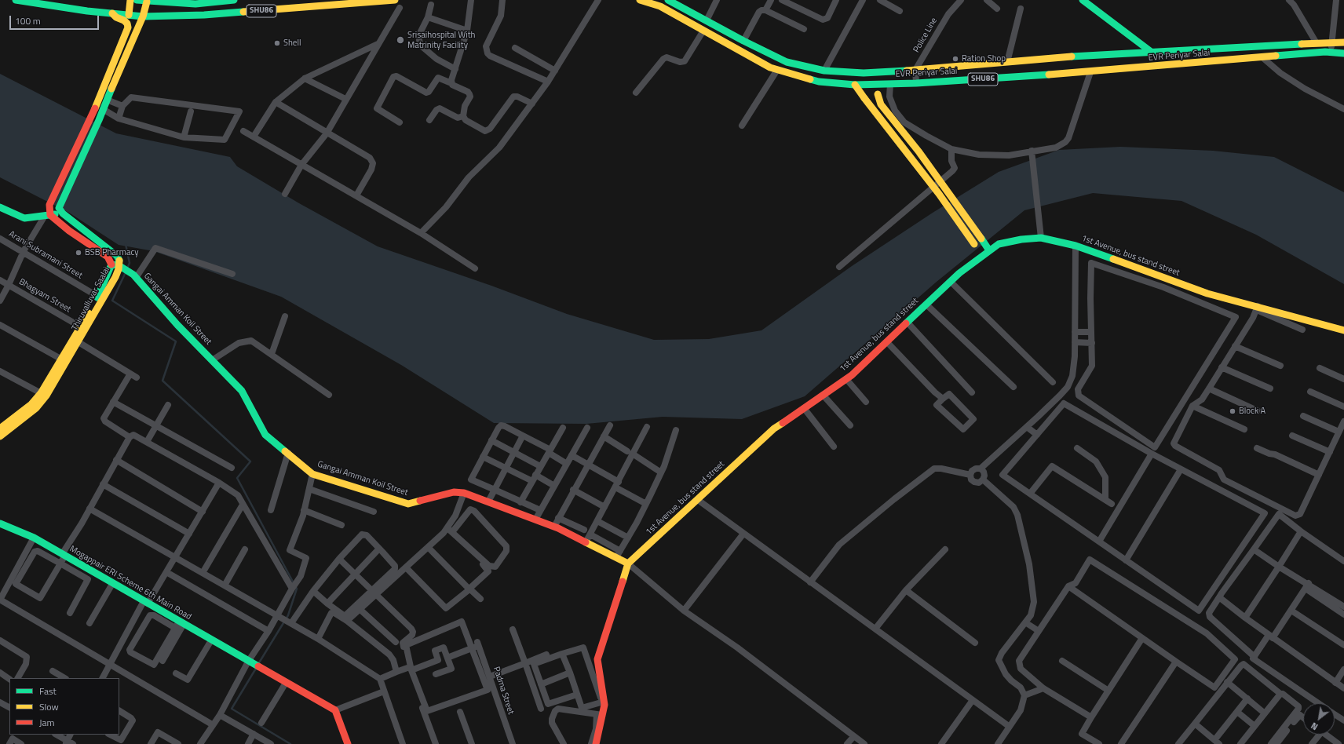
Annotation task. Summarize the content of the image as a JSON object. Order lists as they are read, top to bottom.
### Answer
{
  "streets": {
    "main road": [
      "SHU86",
      "EVR Periyar Salai",
      "1st Avenue, bus stand street",
      "Thiruvalluvar Saalai",
      "Gangai Amman Koil Street",
      "Mogappair ERI Scheme 6th Main Road"
    ],
    "street": [
      "Police Line",
      "Arani Subramani Street",
      "Bhagyam Street",
      "Padma Street"
    ]
  },
  "crossings": [
    ["Police Line", "EVR Periyar Salai"],
    ["Arani Subramani Street", "Thiruvalluvar Saalai"],
    ["1st Avenue, bus stand street", "Gangai Amman Koil Street"],
    ["Bhagyam Street", "Thiruvalluvar Saalai"],
    ["Thiruvalluvar Saalai", "Gangai Amman Koil Street"]
  ],
  "places": [
    "Srisaihospital With Matrinity Facility",
    "Shell",
    "Ration Shop",
    "BSB Pharmacy",
    "Block A"
  ],
  "legend": ["Fast", "Slow", "Jam"],
  "scale_bar": "100 m",
  "north": "bottom left"
}
